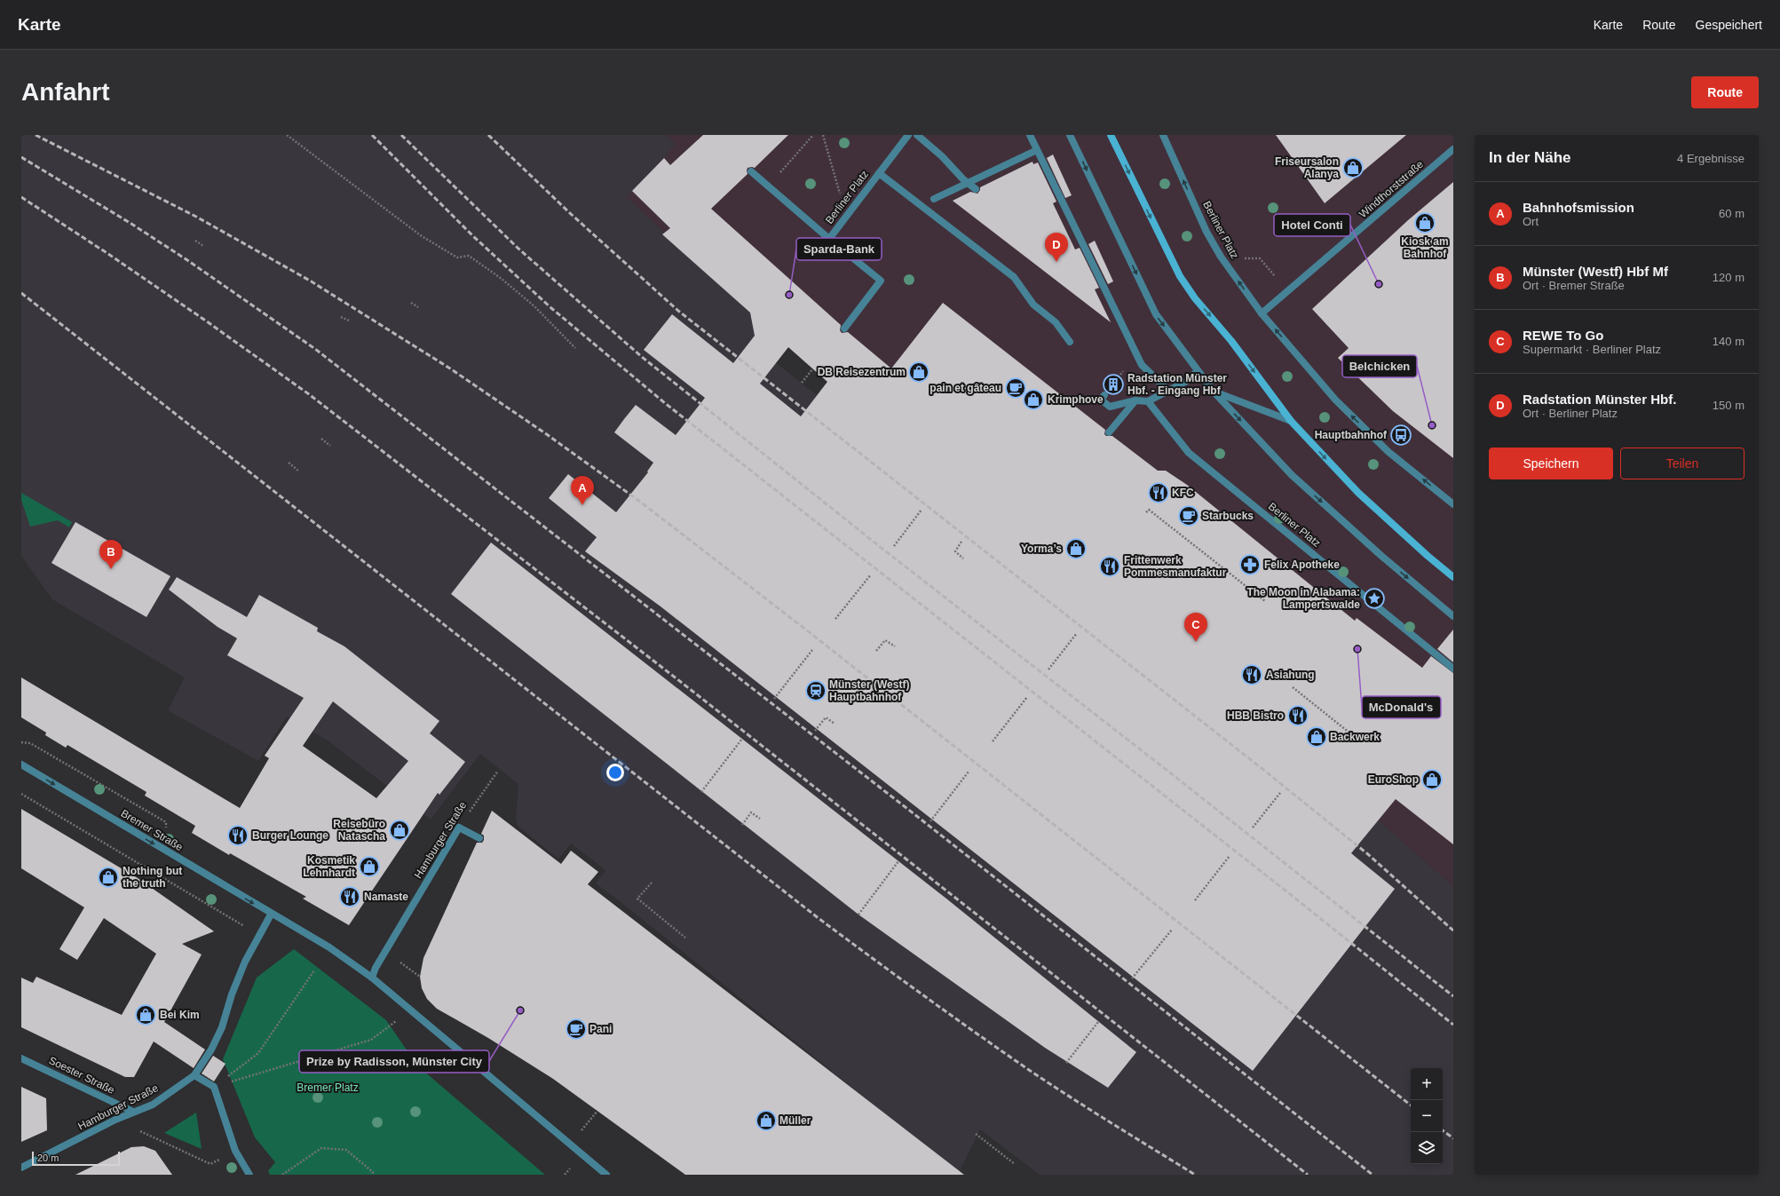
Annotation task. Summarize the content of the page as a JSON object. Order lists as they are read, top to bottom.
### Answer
{
  "streets": {
    "street": [
      "Windthorststraße",
      "Berliner Platz",
      "Bremer Straße",
      "Hamburger Straße",
      "Soester Straße"
    ]
  },
  "crossings": [
    ["Windthorststraße", "Berliner Platz"],
    ["Bremer Straße", "Hamburger Straße"],
    ["Hamburger Straße", "Soester Straße"]
  ],
  "one_way": ["Berliner Platz", "Bremer Straße"],
  "parks": ["Bremer Platz"],
  "places": {
    "shop": [
      "Friseursalon Alanya",
      "Kiosk am Bahnhof",
      "DB Reisezentrum",
      "Krimphove",
      "Yorma’s",
      "Backwerk",
      "EuroShop",
      "Reisebüro Natascha",
      "Kosmetik Lehnhardt",
      "Nothing but the truth",
      "Bei Kim",
      "Müller"
    ],
    "other": [
      "Hotel Conti",
      "Sparda-Bank",
      "Belchicken",
      "McDonald's",
      "Prize by Radisson, Münster City"
    ],
    "building": ["Radstation Münster Hbf. - Eingang Hbf"],
    "cafe": ["pain et gâteau", "Starbucks", "Pani"],
    "bus stop": ["Hauptbahnhof"],
    "restaurant": [
      "KFC",
      "Frittenwerk Pommesmanufaktur",
      "Asiahung",
      "HBB Bistro",
      "Burger Lounge",
      "Namaste"
    ],
    "pharmacy": ["Felix Apotheke"],
    "place": ["The Moon in Alabama: Lampertswalde"],
    "station": ["Münster (Westf) Hauptbahnhof"]
  },
  "scale_bar": "20 m",
  "page": {
    "header": "Karte",
    "nav": ["Karte", "Route", "Gespeichert"],
    "buttons": [
      "Route",
      ["Speichern", "Teilen"]
    ],
    "title": "Anfahrt",
    "heading": ["In der Nähe", "4 Ergebnisse"],
    "list": [
      {
        "mark": "A",
        "name": "Bahnhofsmission",
        "note": "Ort",
        "value": "60 m"
      },
      {
        "mark": "B",
        "name": "Münster (Westf) Hbf Mf",
        "note": "Ort · Bremer Straße",
        "value": "120 m"
      },
      {
        "mark": "C",
        "name": "REWE To Go",
        "note": "Supermarkt · Berliner Platz",
        "value": "140 m"
      },
      {
        "mark": "D",
        "name": "Radstation Münster Hbf.",
        "note": "Ort · Berliner Platz",
        "value": "150 m"
      }
    ],
    "pins": [
      "D",
      "A",
      "B",
      "C"
    ],
    "map_buttons": ["+", "−"],
    "scale": "20 m"
  }
}
